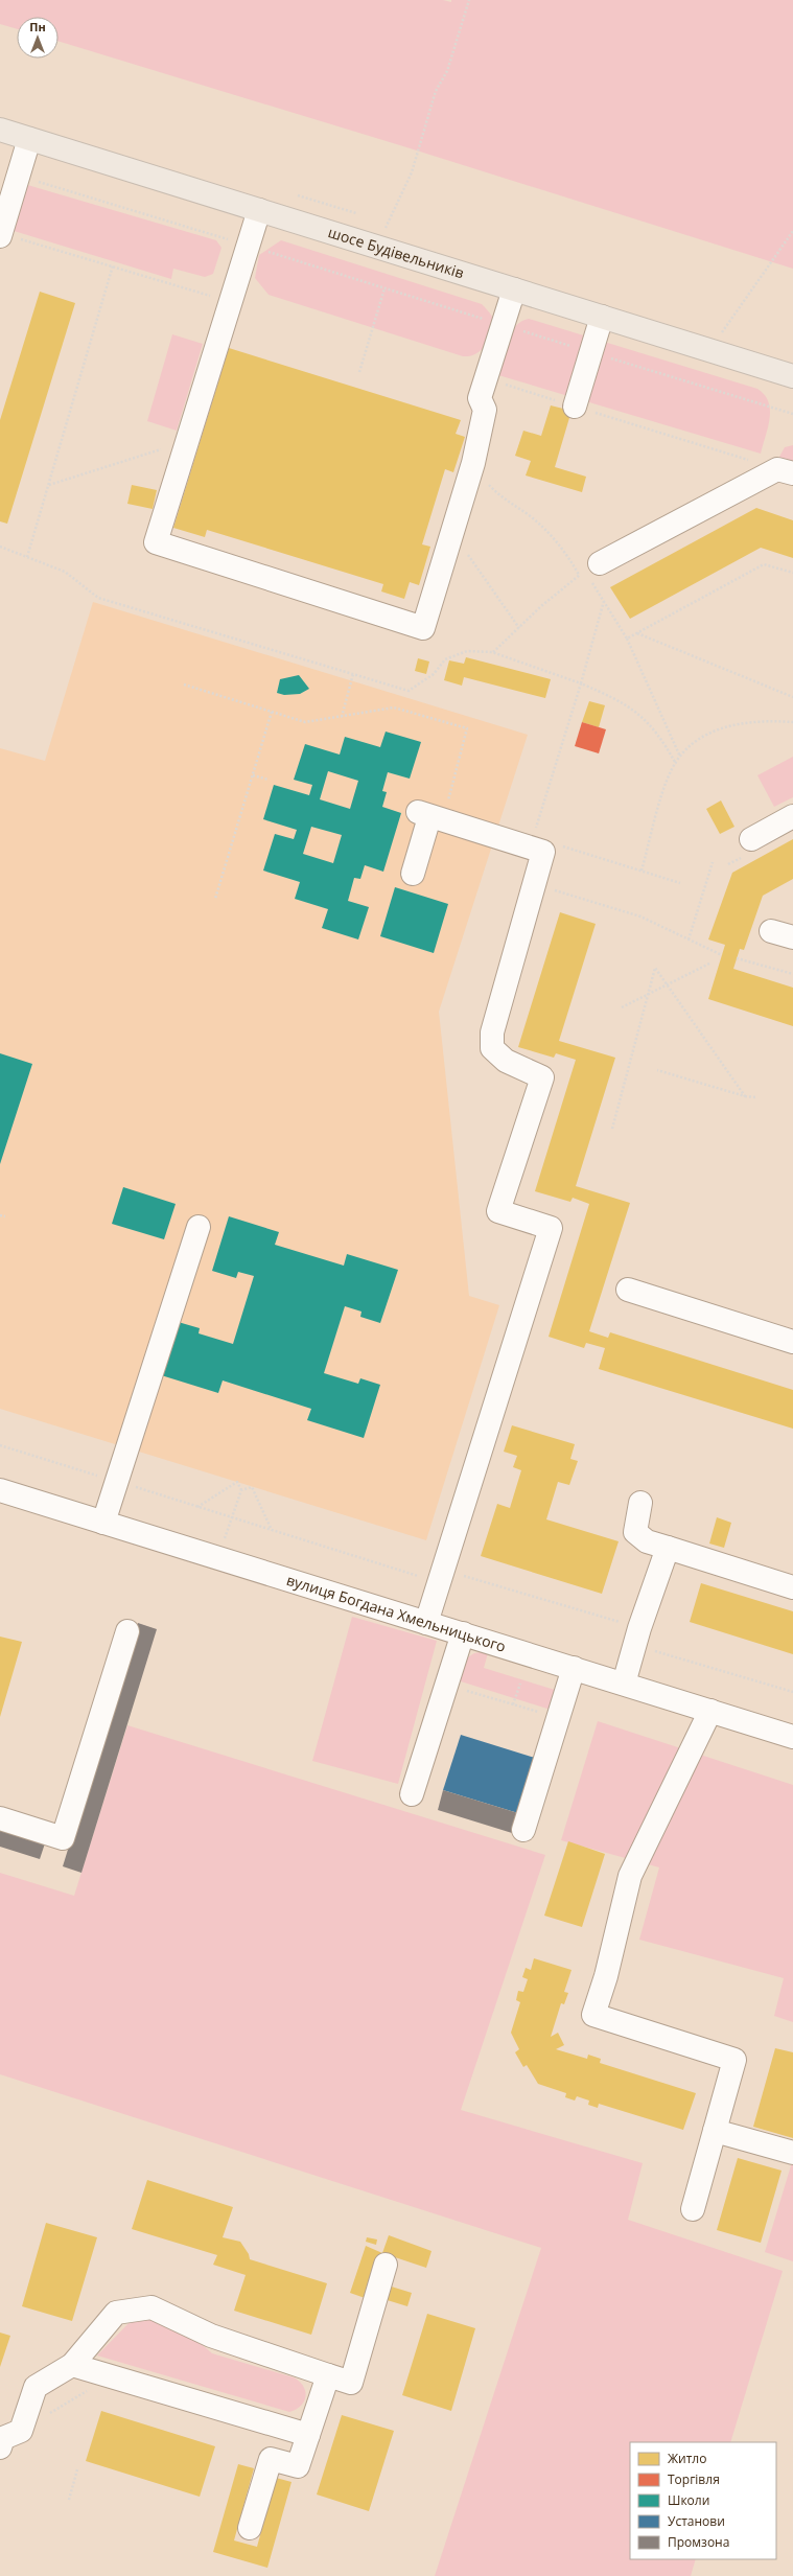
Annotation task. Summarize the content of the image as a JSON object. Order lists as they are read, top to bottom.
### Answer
{
  "streets": {
    "main road": ["шосе Будівельників"],
    "street": ["вулиця Богдана Хмельницького"]
  },
  "legend": [
    "Житло",
    "Торгівля",
    "Школи",
    "Установи",
    "Промзона"
  ],
  "north": "top"
}
